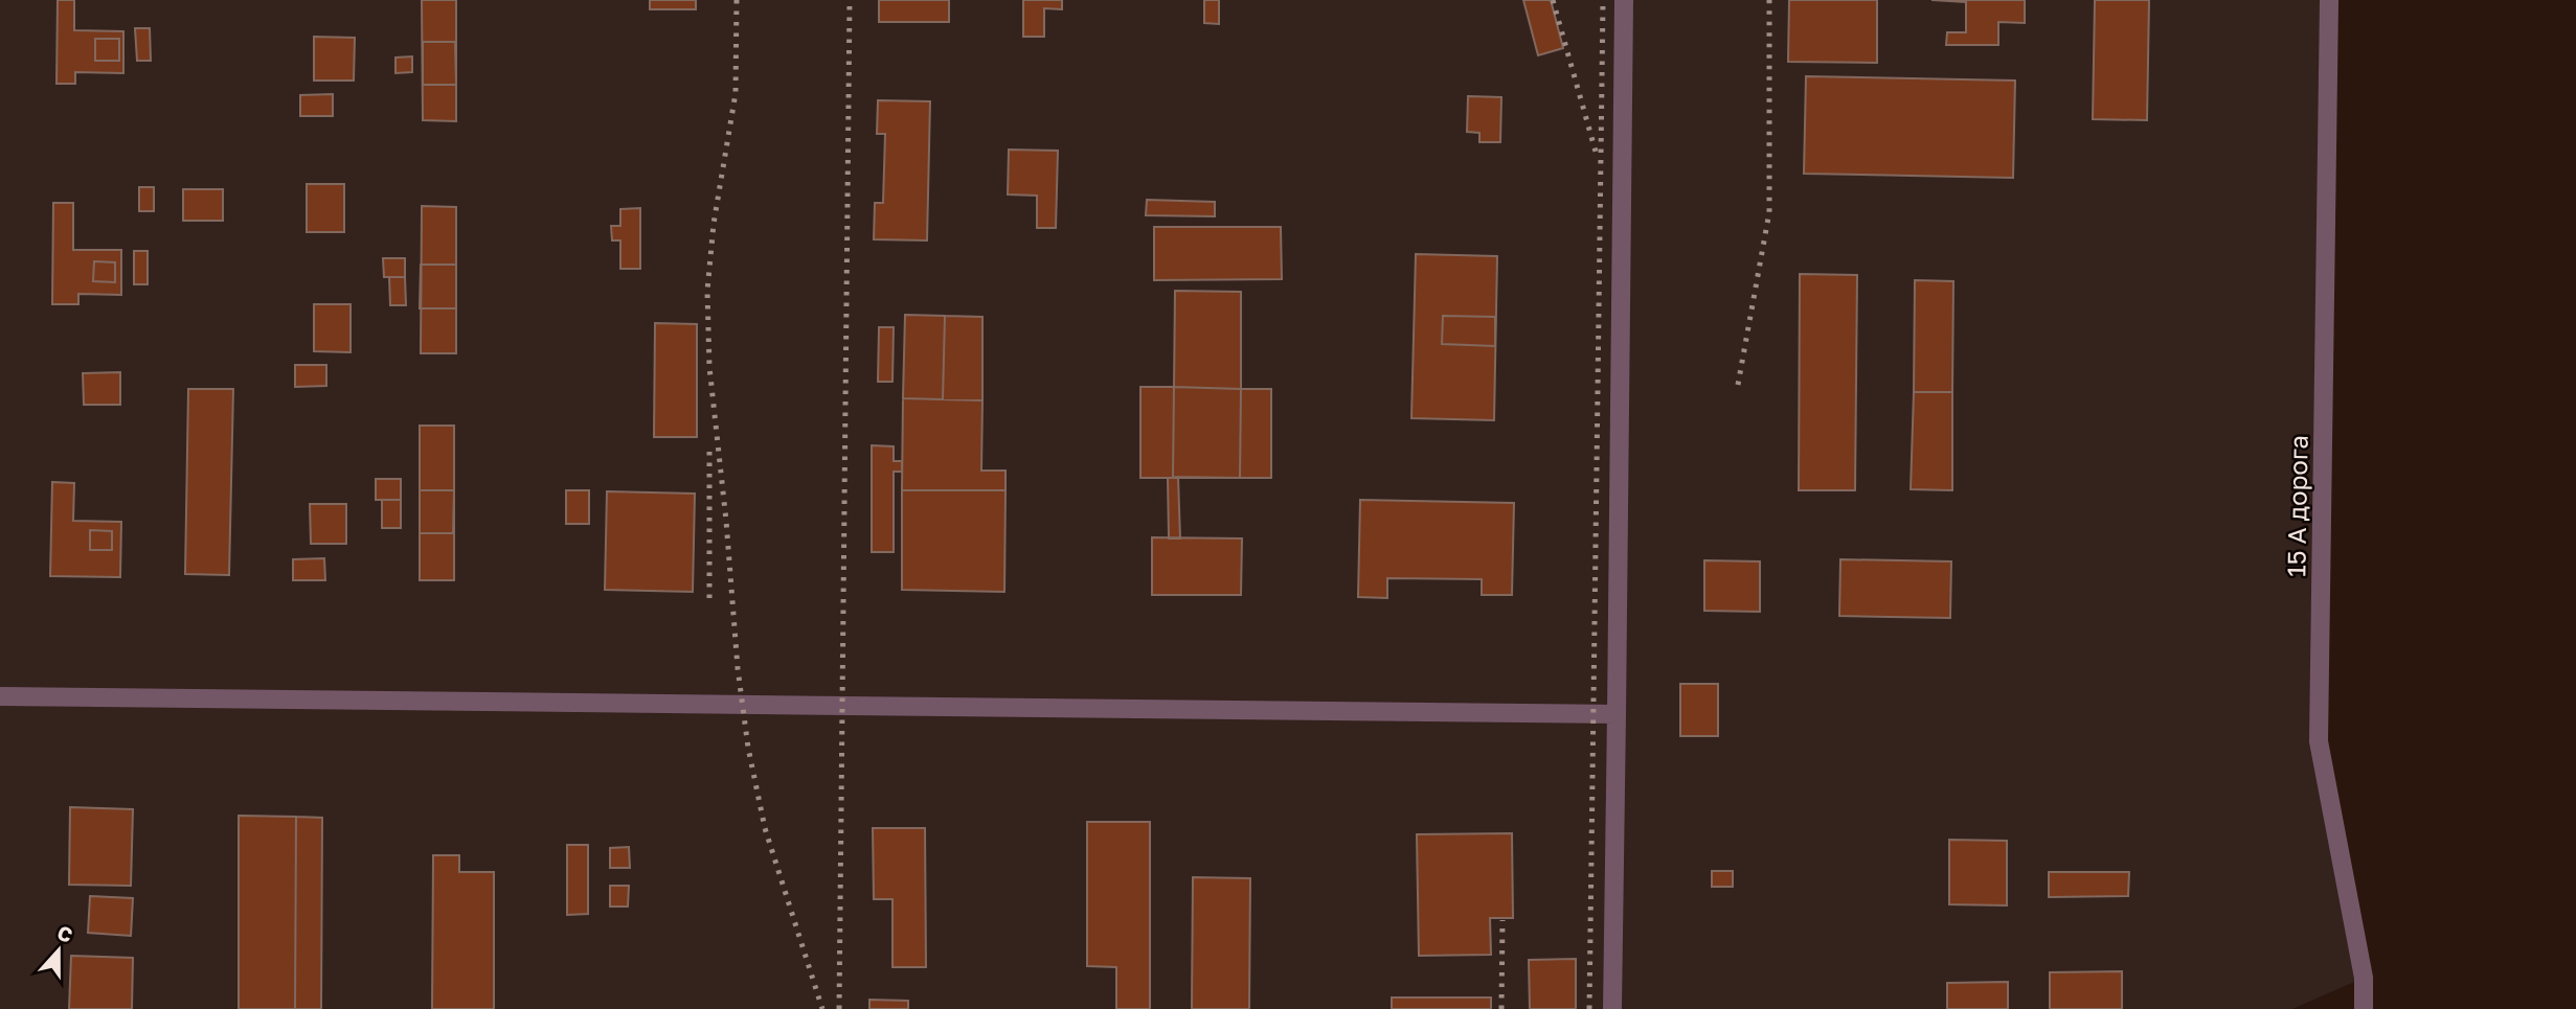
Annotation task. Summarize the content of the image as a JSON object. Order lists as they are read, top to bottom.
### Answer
{
  "streets": {
    "street": ["15 А дорога"]
  },
  "north": "top"
}
